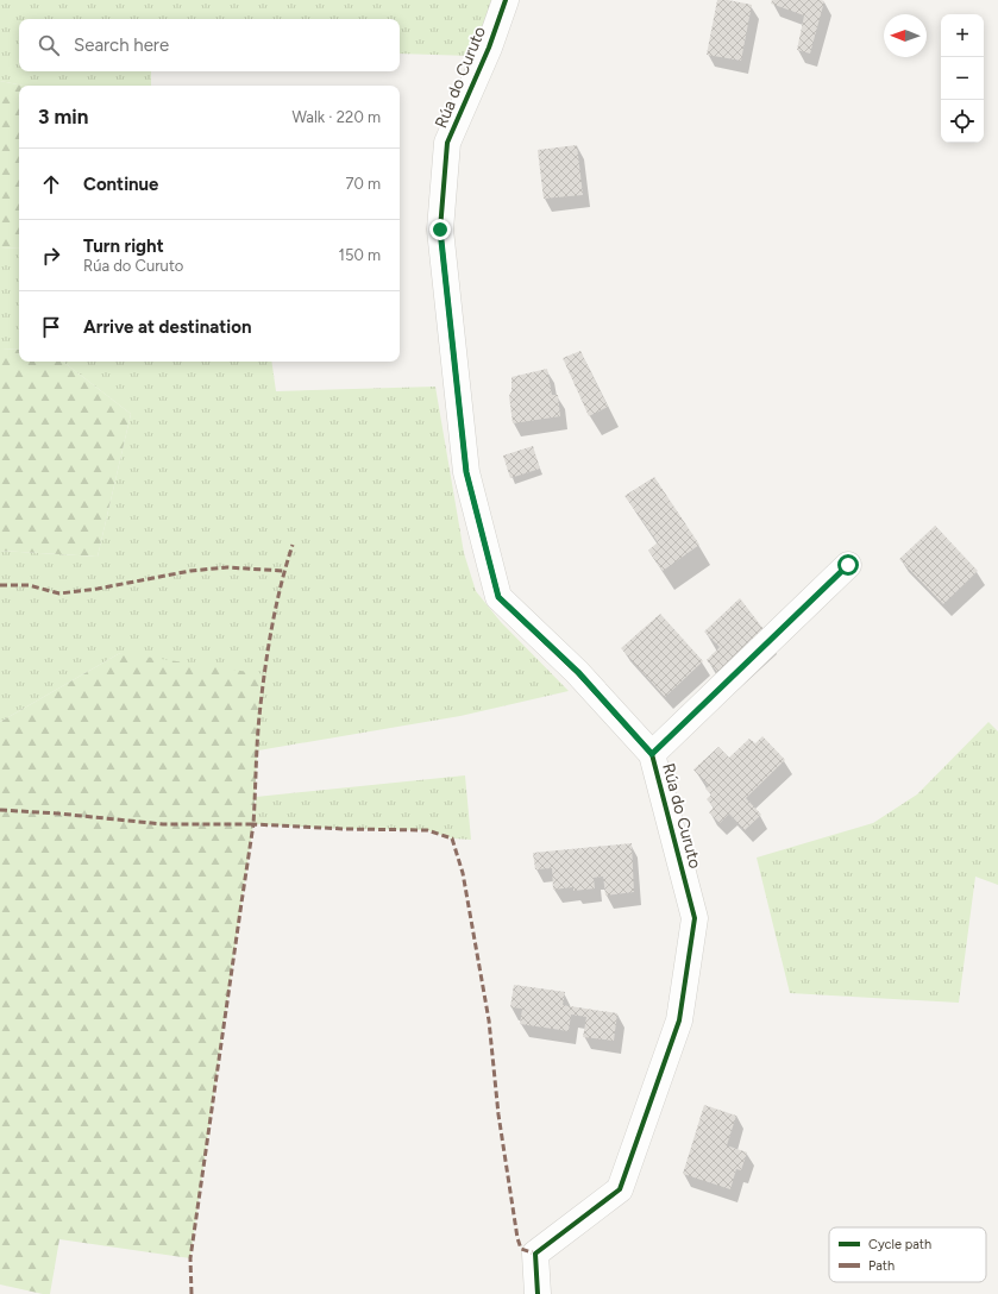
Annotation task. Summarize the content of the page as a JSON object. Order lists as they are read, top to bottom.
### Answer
{
  "streets": {
    "street": ["Rúa do Curuto"]
  },
  "legend": ["Cycle path", "Path"],
  "north": "left",
  "page": {
    "map_buttons": ["+", "−"],
    "search": "Search here",
    "heading": ["3 min", "Walk · 220 m"],
    "list": [
      ["Continue", "70 m"],
      ["Turn right", "Rúa do Curuto", "150 m"],
      "Arrive at destination"
    ]
  }
}
